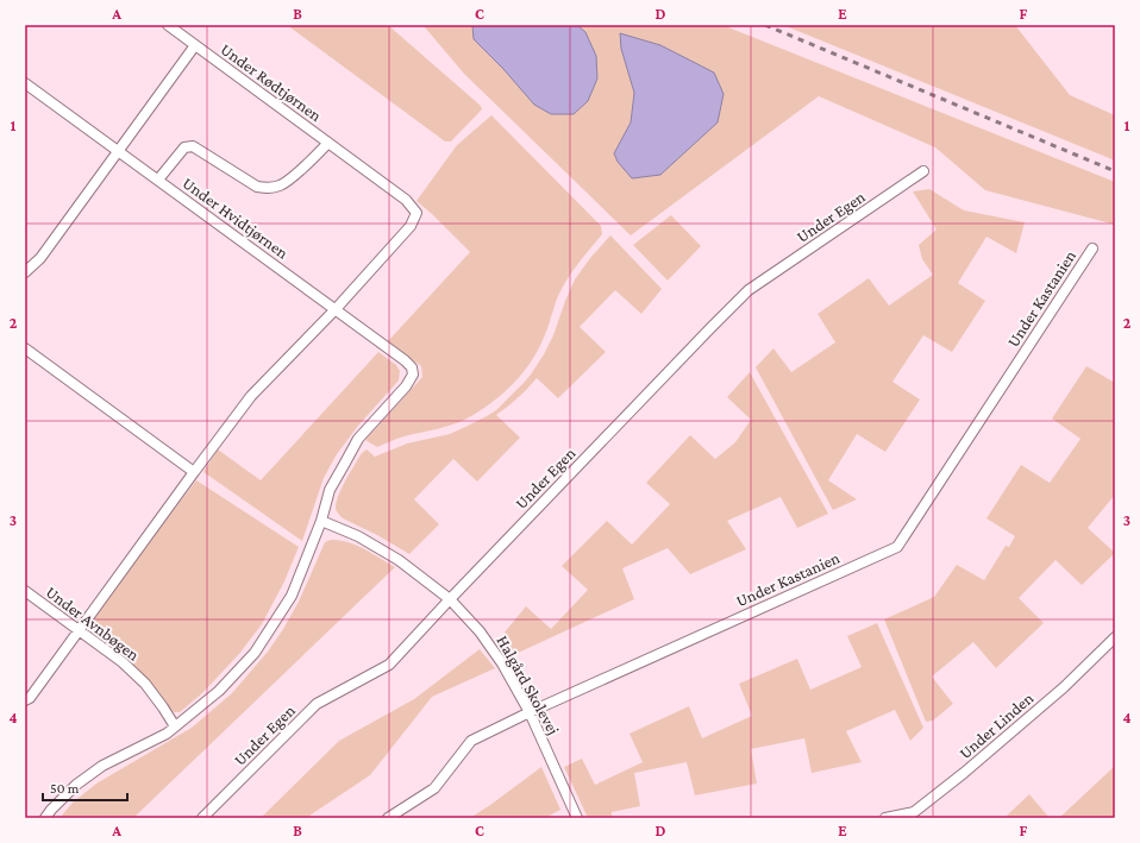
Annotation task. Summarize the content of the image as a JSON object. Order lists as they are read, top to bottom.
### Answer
{
  "streets": {
    "street": [
      "Under Rødtjørnen",
      "Under Egen",
      "Under Hvidtjørnen",
      "Under Kastanien",
      "Under Avnbøgen",
      "Halgård Skolevej",
      "Under Linden"
    ]
  },
  "crossings": [
    ["Under Rødtjørnen", "Under Hvidtjørnen"],
    ["Under Egen", "Halgård Skolevej"],
    ["Under Hvidtjørnen", "Halgård Skolevej"],
    ["Under Kastanien", "Halgård Skolevej"]
  ],
  "scale_bar": "50 m",
  "grid": {
    "columns": [
      "A",
      "B",
      "C",
      "D",
      "E",
      "F"
    ],
    "rows": [
      "1",
      "2",
      "3",
      "4"
    ]
  }
}
